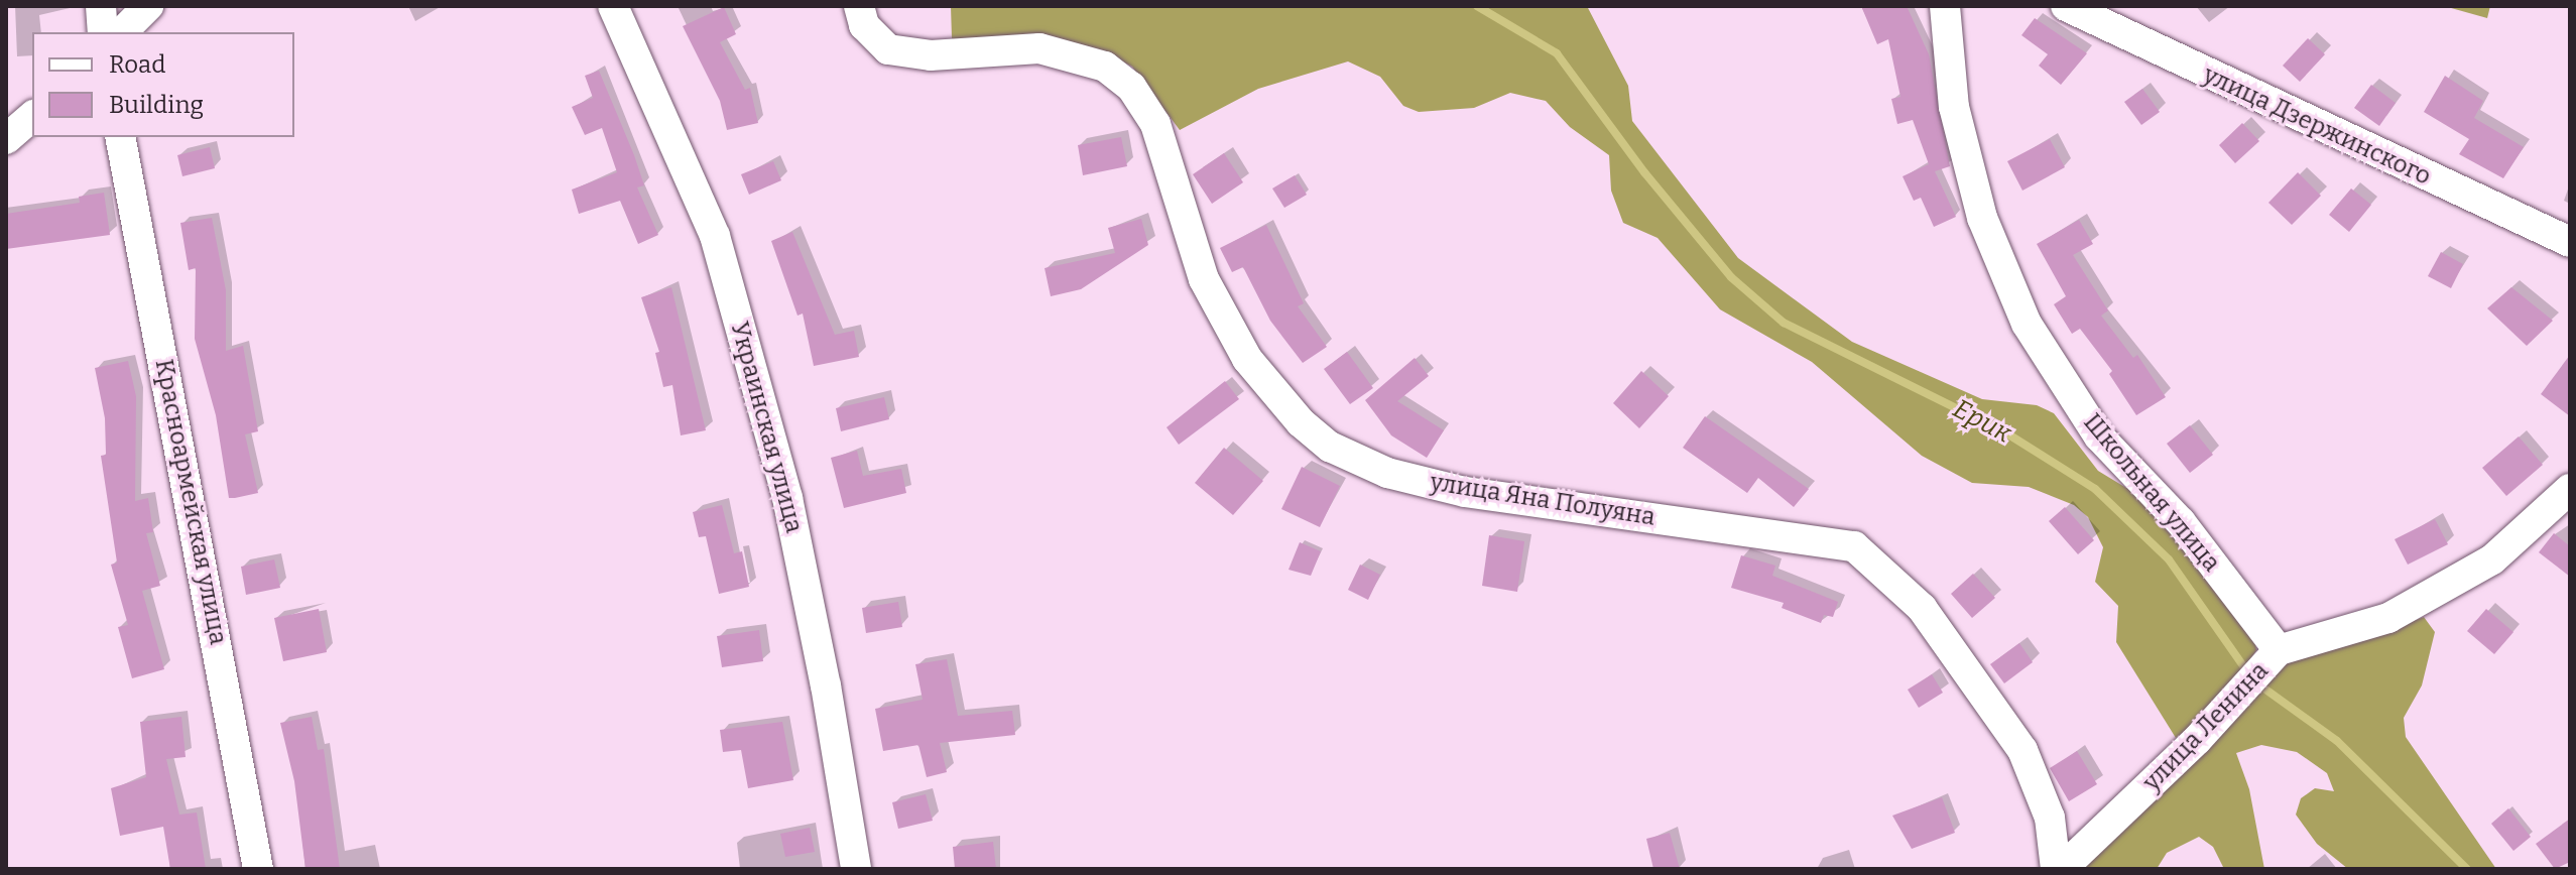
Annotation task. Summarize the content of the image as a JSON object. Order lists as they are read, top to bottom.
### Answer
{
  "streets": {
    "street": [
      "улица Дзержинского",
      "Украинская улица",
      "Школьная улица",
      "улица Яна Полуяна",
      "Красноармейская улица",
      "улица Ленина"
    ]
  },
  "crossings": [
    ["Школьная улица", "улица Ленина"],
    ["улица Яна Полуяна", "улица Ленина"]
  ],
  "water": ["Ерик"],
  "legend": ["Road", "Building"]
}
